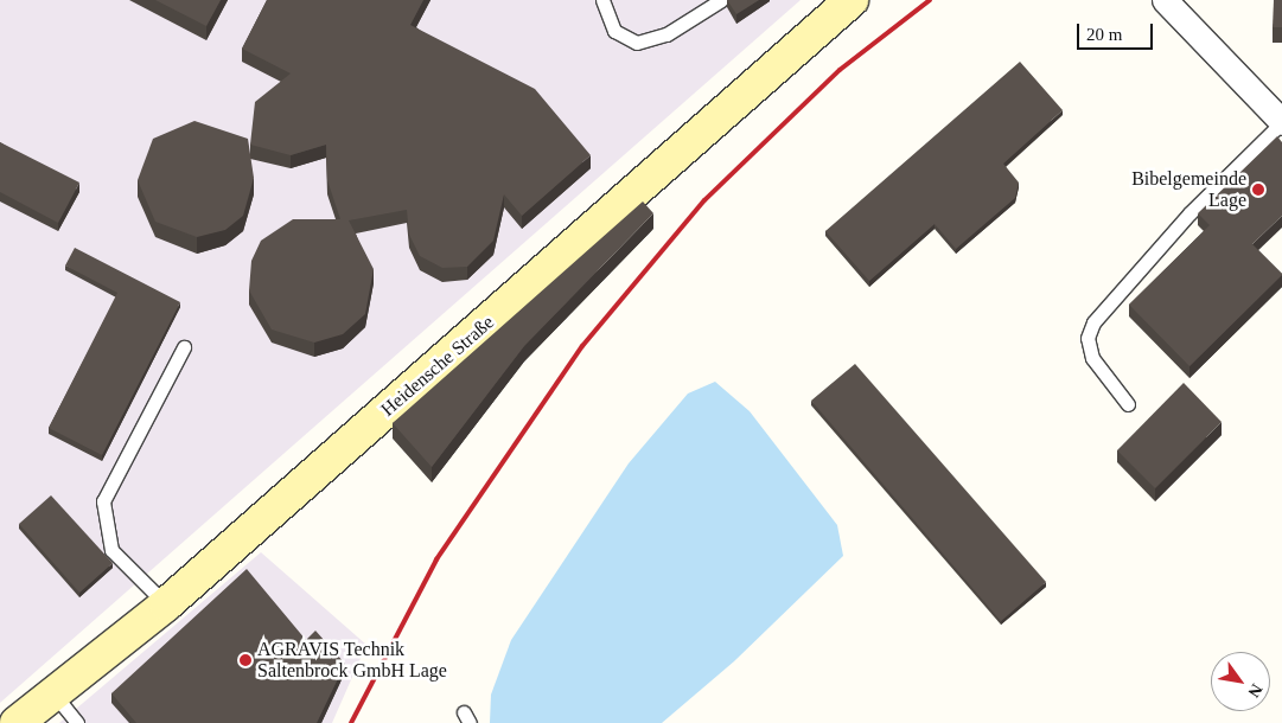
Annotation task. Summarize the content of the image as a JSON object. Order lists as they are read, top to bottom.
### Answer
{
  "streets": {
    "main road": ["Heidensche Straße"]
  },
  "places": ["Bibelgemeinde Lage", "AGRAVIS Technik Saltenbrock GmbH Lage"],
  "scale_bar": "20 m",
  "north": "bottom right"
}
